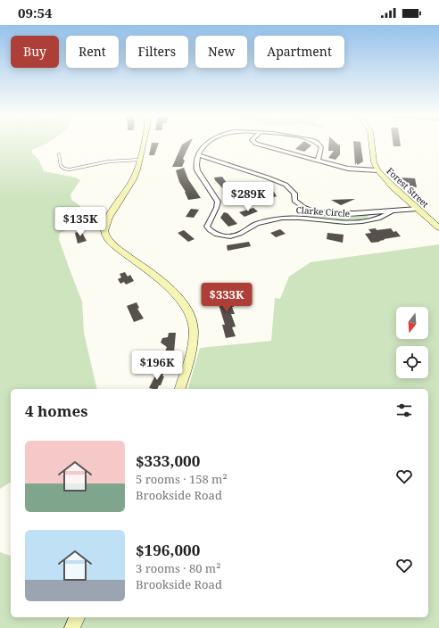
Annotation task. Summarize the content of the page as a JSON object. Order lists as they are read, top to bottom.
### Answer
{
  "streets": {
    "street": ["Forest Street", "Clarke Circle"]
  },
  "north": "bottom",
  "page": {
    "status": "09:54",
    "chip": [
      "Buy",
      "Rent",
      "Filters",
      "New",
      "Apartment"
    ],
    "price": [
      "$289K",
      "$135K",
      "$333K",
      "$196K"
    ],
    "heading": "4 homes",
    "list": [
      {
        "name": "$333,000",
        "note": "5 rooms · 158 m² · Brookside Road"
      },
      {
        "name": "$196,000",
        "note": "3 rooms · 80 m² · Brookside Road"
      }
    ]
  }
}
